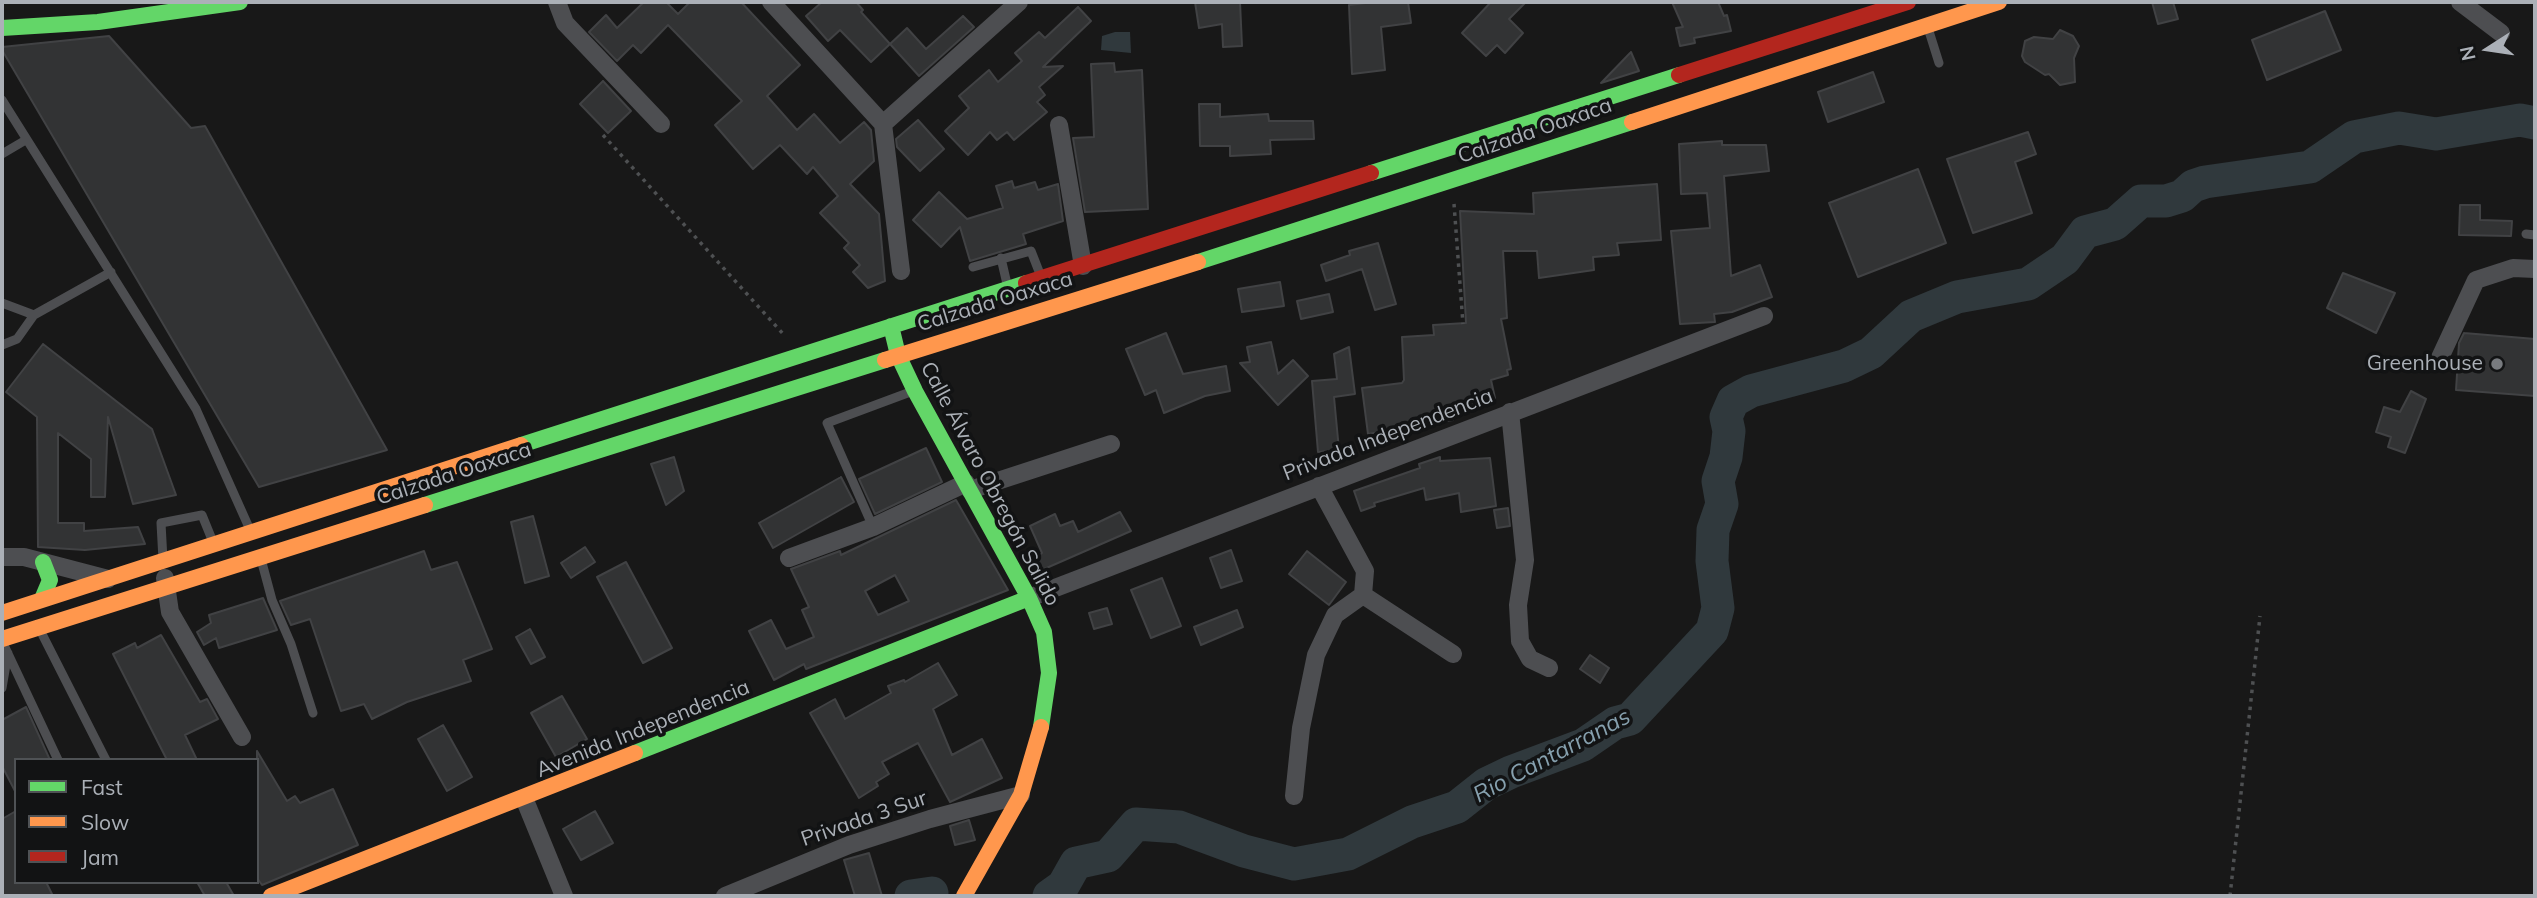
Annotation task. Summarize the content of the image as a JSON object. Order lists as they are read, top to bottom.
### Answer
{
  "streets": {
    "main road": ["Calzada Oaxaca", "Calle Álvaro Obregón Salido", "Avenida Independencia"],
    "street": ["Privada Independencia", "Privada 3 Sur"]
  },
  "crossings": [
    ["Calzada Oaxaca", "Calle Álvaro Obregón Salido"],
    ["Privada Independencia", "Calle Álvaro Obregón Salido"],
    ["Privada Independencia", "Avenida Independencia"],
    ["Calle Álvaro Obregón Salido", "Avenida Independencia"],
    ["Calle Álvaro Obregón Salido", "Privada 3 Sur"]
  ],
  "water": ["Rio Cantarranas"],
  "places": ["Greenhouse"],
  "legend": ["Fast", "Slow", "Jam"],
  "north": "left"
}
